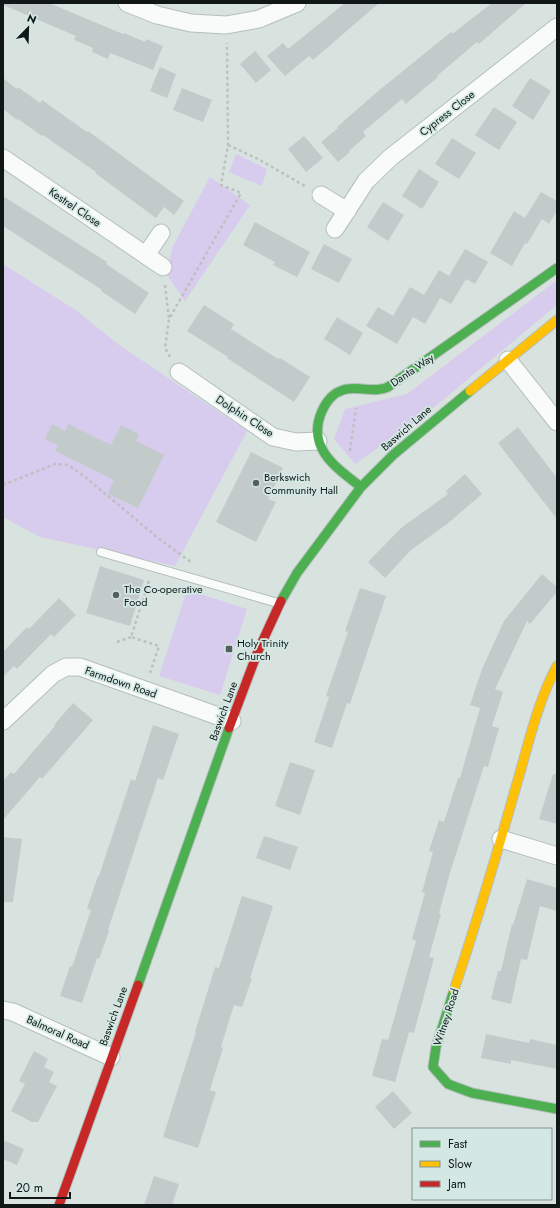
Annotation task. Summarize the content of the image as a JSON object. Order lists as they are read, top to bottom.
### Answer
{
  "streets": {
    "street": [
      "Cypress Close",
      "Kestrel Close",
      "Danta Way",
      "Dolphin Close",
      "Baswich Lane",
      "Farmdown Road",
      "Witney Road",
      "Balmoral Road"
    ]
  },
  "crossings": [
    ["Danta Way", "Dolphin Close"],
    ["Danta Way", "Baswich Lane"],
    ["Baswich Lane", "Farmdown Road"],
    ["Baswich Lane", "Balmoral Road"]
  ],
  "places": {
    "other": ["Berkswich Community Hall", "The Co-operative Food"],
    "transit": ["Holy Trinity Church"]
  },
  "legend": ["Fast", "Slow", "Jam"],
  "scale_bar": "20 m",
  "north": "top right"
}
